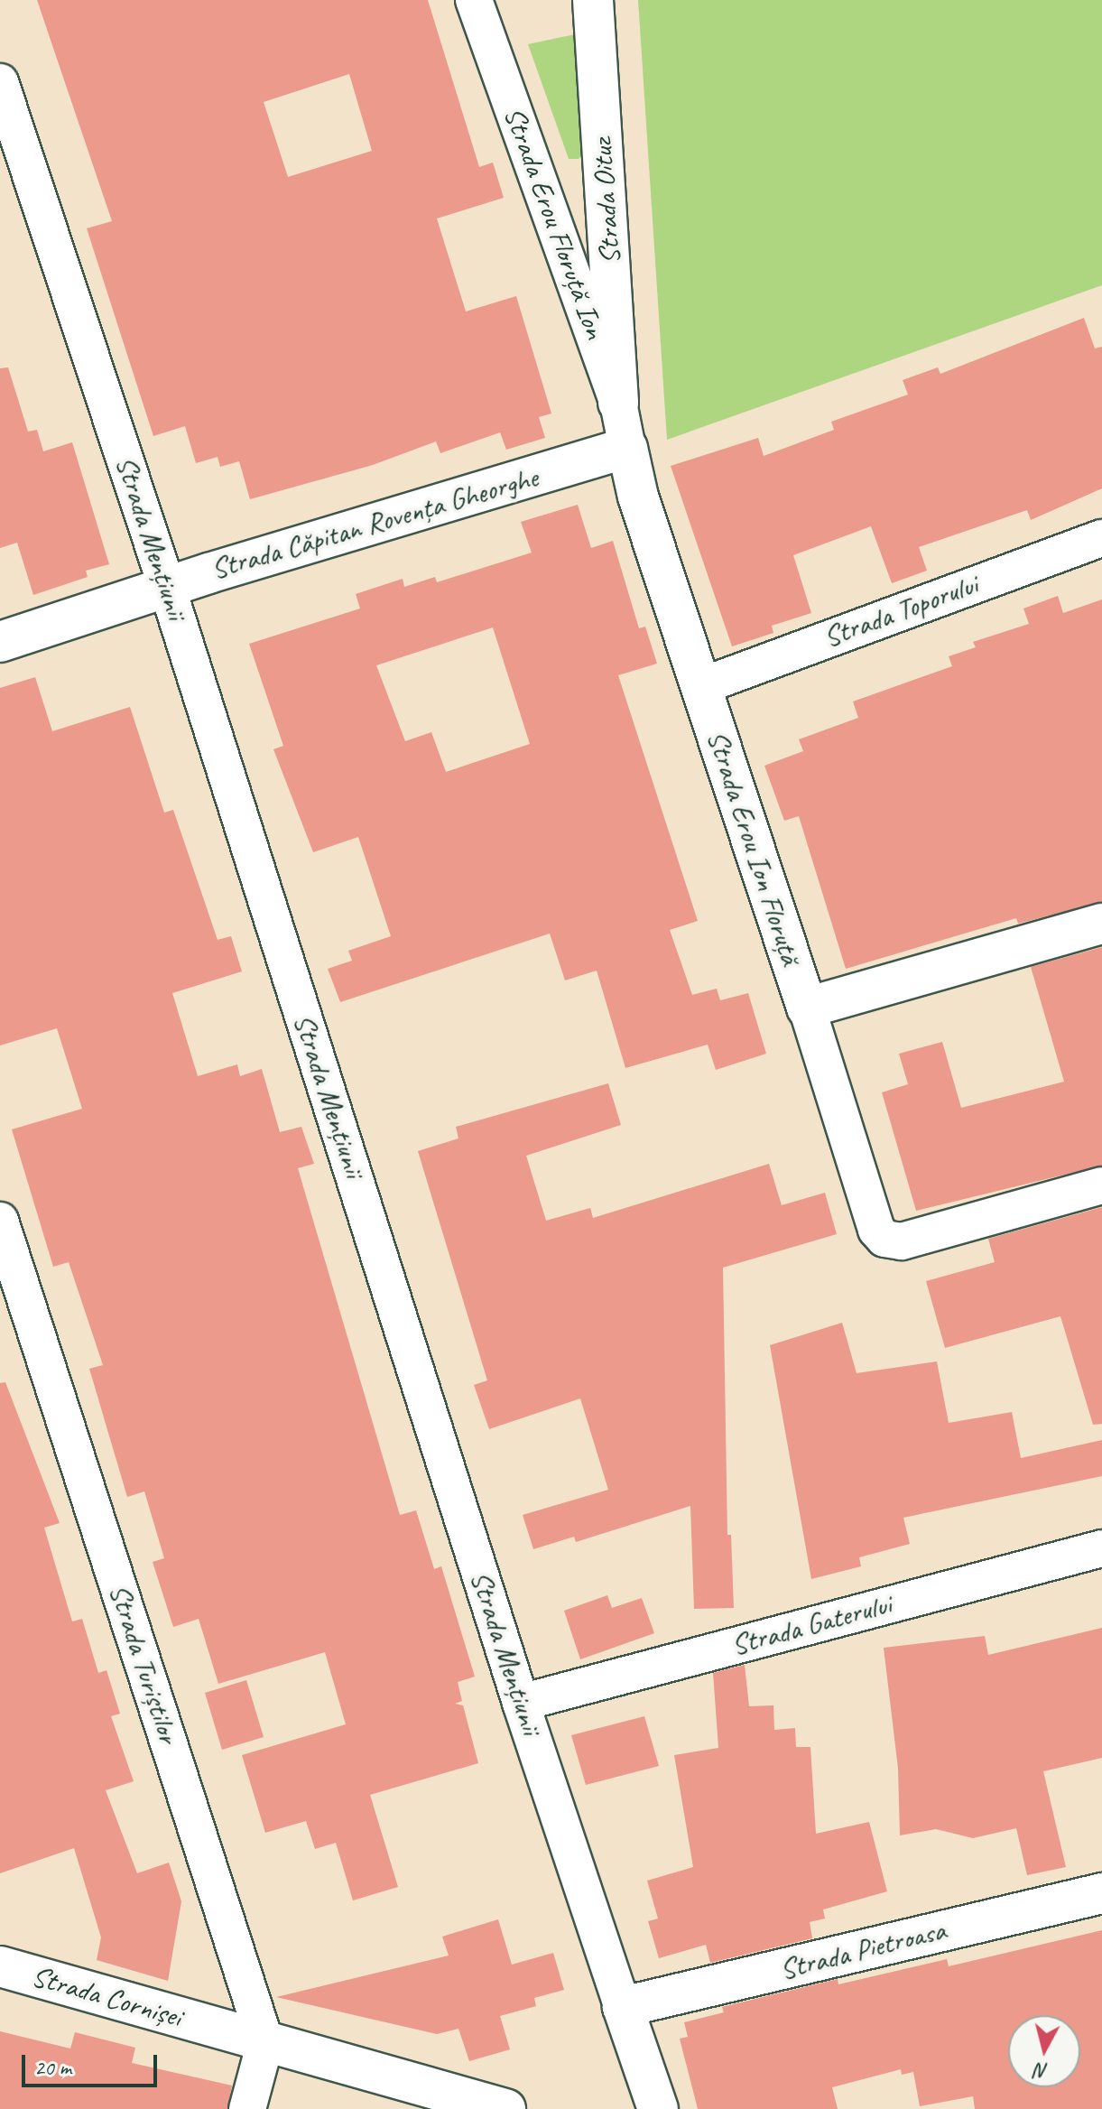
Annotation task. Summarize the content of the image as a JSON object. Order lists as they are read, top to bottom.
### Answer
{
  "streets": {
    "street": [
      "Strada Oituz",
      "Strada Erou Floruță Ion",
      "Strada Căpitan Rovența Gheorghe",
      "Strada Mențiunii",
      "Strada Toporului",
      "Strada Erou Ion Floruță",
      "Strada Gaterului",
      "Strada Turiștilor",
      "Strada Pietroasa",
      "Strada Cornișei"
    ]
  },
  "crossings": [
    ["Strada Oituz", "Strada Erou Floruță Ion"],
    ["Strada Erou Floruță Ion", "Strada Căpitan Rovența Gheorghe"],
    ["Strada Erou Floruță Ion", "Strada Erou Ion Floruță"],
    ["Strada Căpitan Rovența Gheorghe", "Strada Mențiunii"],
    ["Strada Căpitan Rovența Gheorghe", "Strada Erou Ion Floruță"],
    ["Strada Mențiunii", "Strada Gaterului"],
    ["Strada Mențiunii", "Strada Pietroasa"],
    ["Strada Toporului", "Strada Erou Ion Floruță"],
    ["Strada Turiștilor", "Strada Cornișei"]
  ],
  "scale_bar": "20 m",
  "north": "bottom"
}
